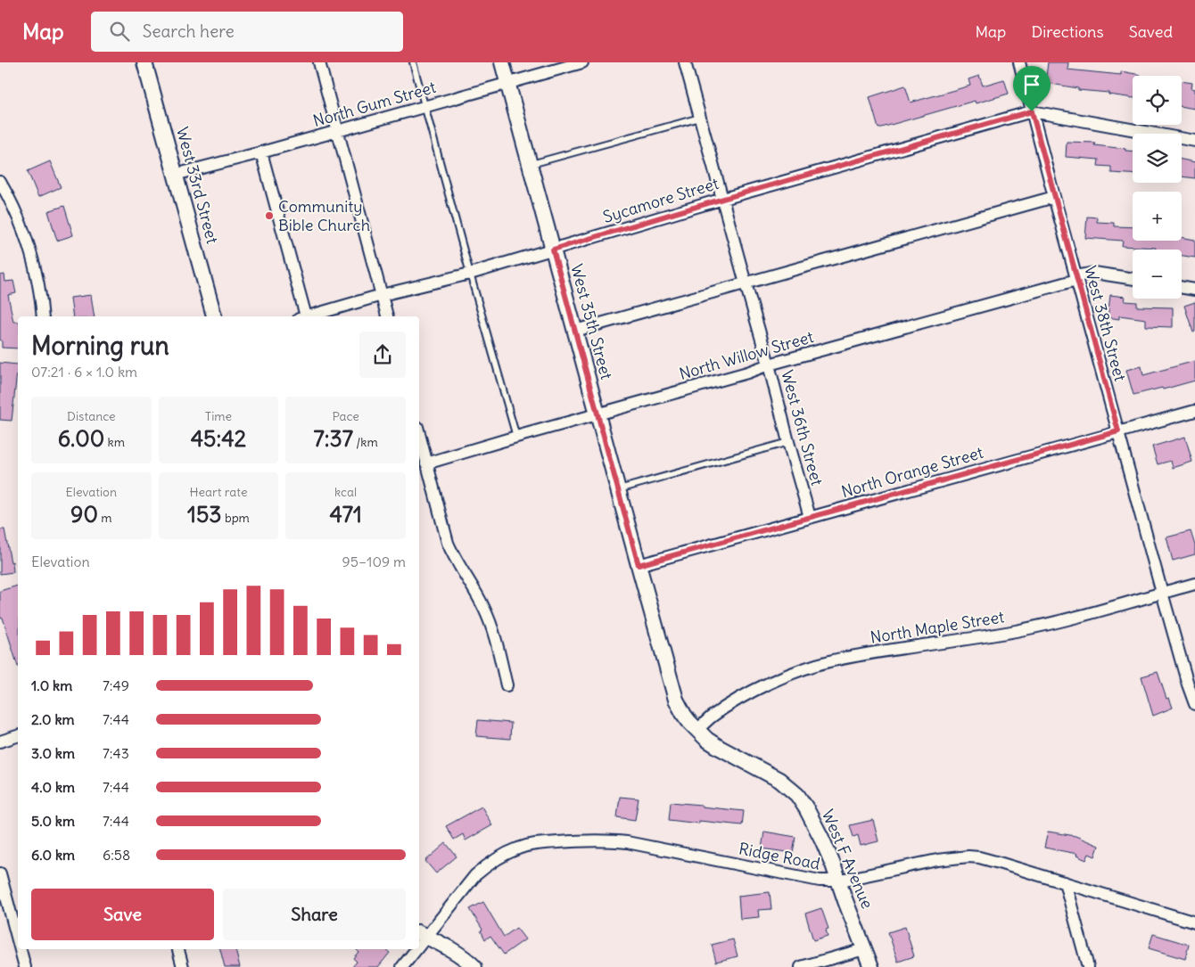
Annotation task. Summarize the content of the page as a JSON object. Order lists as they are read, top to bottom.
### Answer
{
  "streets": {
    "street": [
      "North Gum Street",
      "West 33rd Street",
      "Sycamore Street",
      "West 35th Street",
      "West 38th Street",
      "North Willow Street",
      "West 36th Street",
      "North Orange Street",
      "North Maple Street",
      "Ridge Road",
      "West F Avenue"
    ]
  },
  "crossings": [
    ["North Gum Street", "West 33rd Street"],
    ["North Gum Street", "West 35th Street"],
    ["Sycamore Street", "West 35th Street"],
    ["Sycamore Street", "West 38th Street"],
    ["Sycamore Street", "West 36th Street"],
    ["West 35th Street", "North Willow Street"],
    ["West 35th Street", "North Orange Street"],
    ["West 35th Street", "West F Avenue"],
    ["West 38th Street", "North Willow Street"],
    ["West 38th Street", "North Orange Street"],
    ["West 38th Street", "North Maple Street"],
    ["North Willow Street", "West 36th Street"],
    ["West 36th Street", "North Orange Street"],
    ["North Orange Street", "West F Avenue"],
    ["North Maple Street", "West F Avenue"],
    ["Ridge Road", "West F Avenue"]
  ],
  "places": ["Community Bible Church"],
  "page": {
    "header": "Map",
    "search": "Search here",
    "nav": ["Map", "Directions", "Saved"],
    "map_buttons": ["+", "−"],
    "heading": ["Morning run", "07:21 · 6 × 1.0 km"],
    "stats": [
      ["Distance", "6.00 km"],
      ["Time", "45:42"],
      ["Pace", "7:37 /km"],
      ["Elevation", "90 m"],
      ["Heart rate", "153 bpm"],
      ["kcal", "471"]
    ],
    "chart": ["Elevation", "95–109 m"],
    "list": [
      {
        "name": "1.0 km",
        "note": "7:49"
      },
      {
        "name": "2.0 km",
        "note": "7:44"
      },
      {
        "name": "3.0 km",
        "note": "7:43"
      },
      {
        "name": "4.0 km",
        "note": "7:44"
      },
      {
        "name": "5.0 km",
        "note": "7:44"
      },
      {
        "name": "6.0 km",
        "note": "6:58"
      }
    ],
    "buttons": ["Save", "Share"]
  }
}
